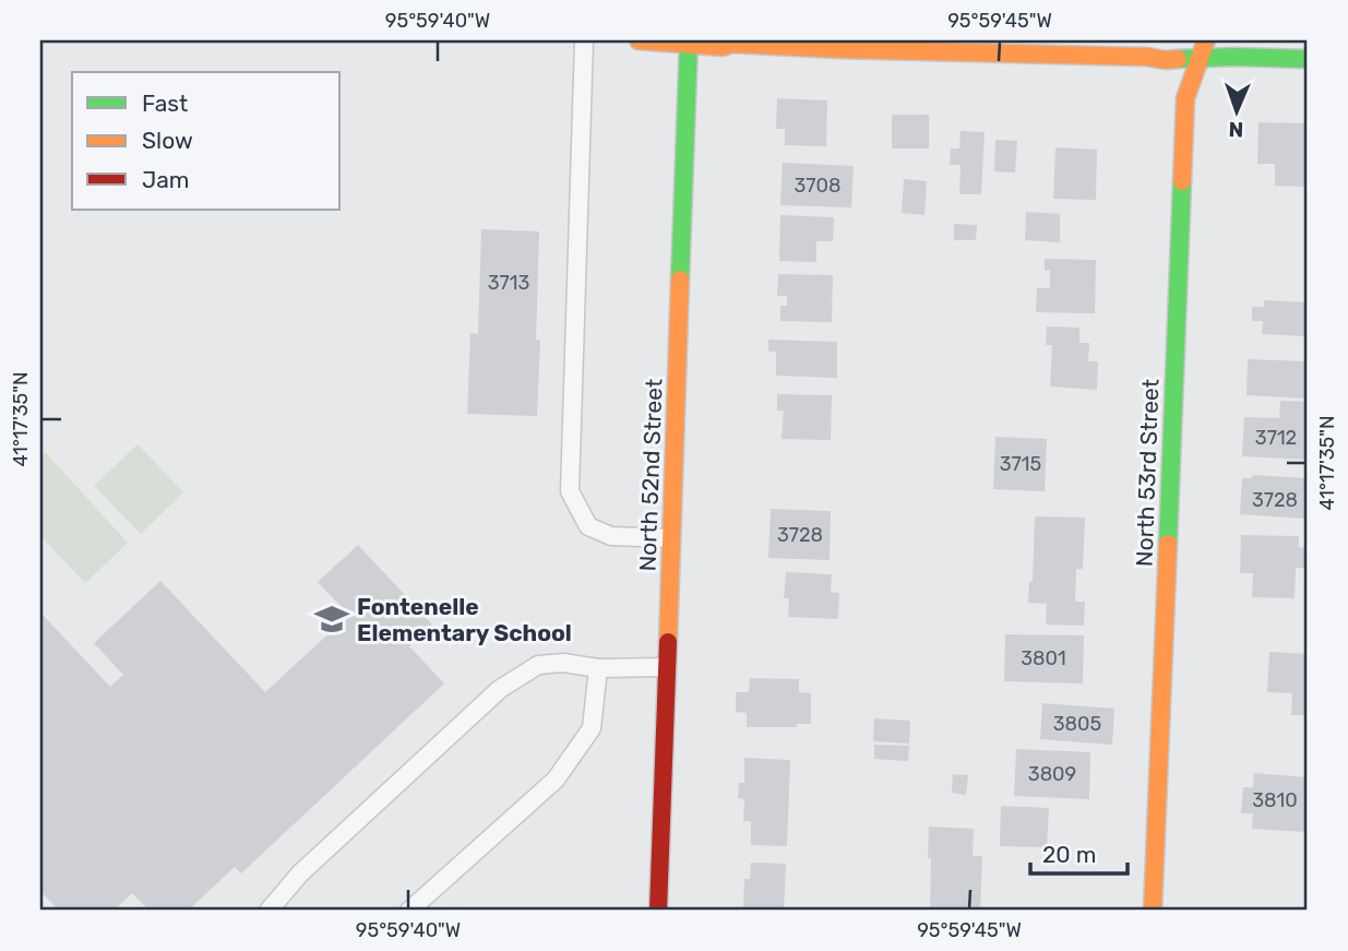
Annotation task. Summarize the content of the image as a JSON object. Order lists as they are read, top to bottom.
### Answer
{
  "streets": {
    "street": ["North 53rd Street", "North 52nd Street"]
  },
  "places": {
    "school or university": ["Fontenelle Elementary School"]
  },
  "house_numbers": [
    "3708",
    "3713",
    "3712",
    "3715",
    "3728",
    "3728",
    "3801",
    "3805",
    "3809",
    "3810"
  ],
  "legend": ["Fast", "Slow", "Jam"],
  "scale_bar": "20 m",
  "north": "bottom",
  "coordinates": ["95°59'40\"W", "95°59'45\"W", "41°17'35\"N"]
}
